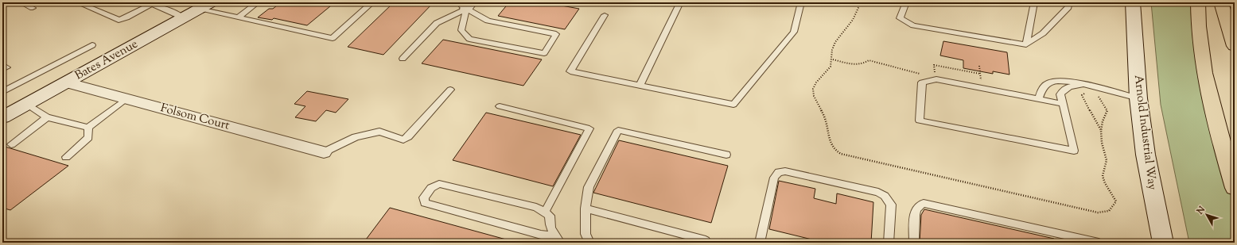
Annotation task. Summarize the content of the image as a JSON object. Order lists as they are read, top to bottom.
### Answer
{
  "streets": {
    "street": ["Bates Avenue", "Folsom Court", "Arnold Industrial Way"]
  },
  "crossings": [
    ["Bates Avenue", "Folsom Court"]
  ],
  "north": "top left"
}
